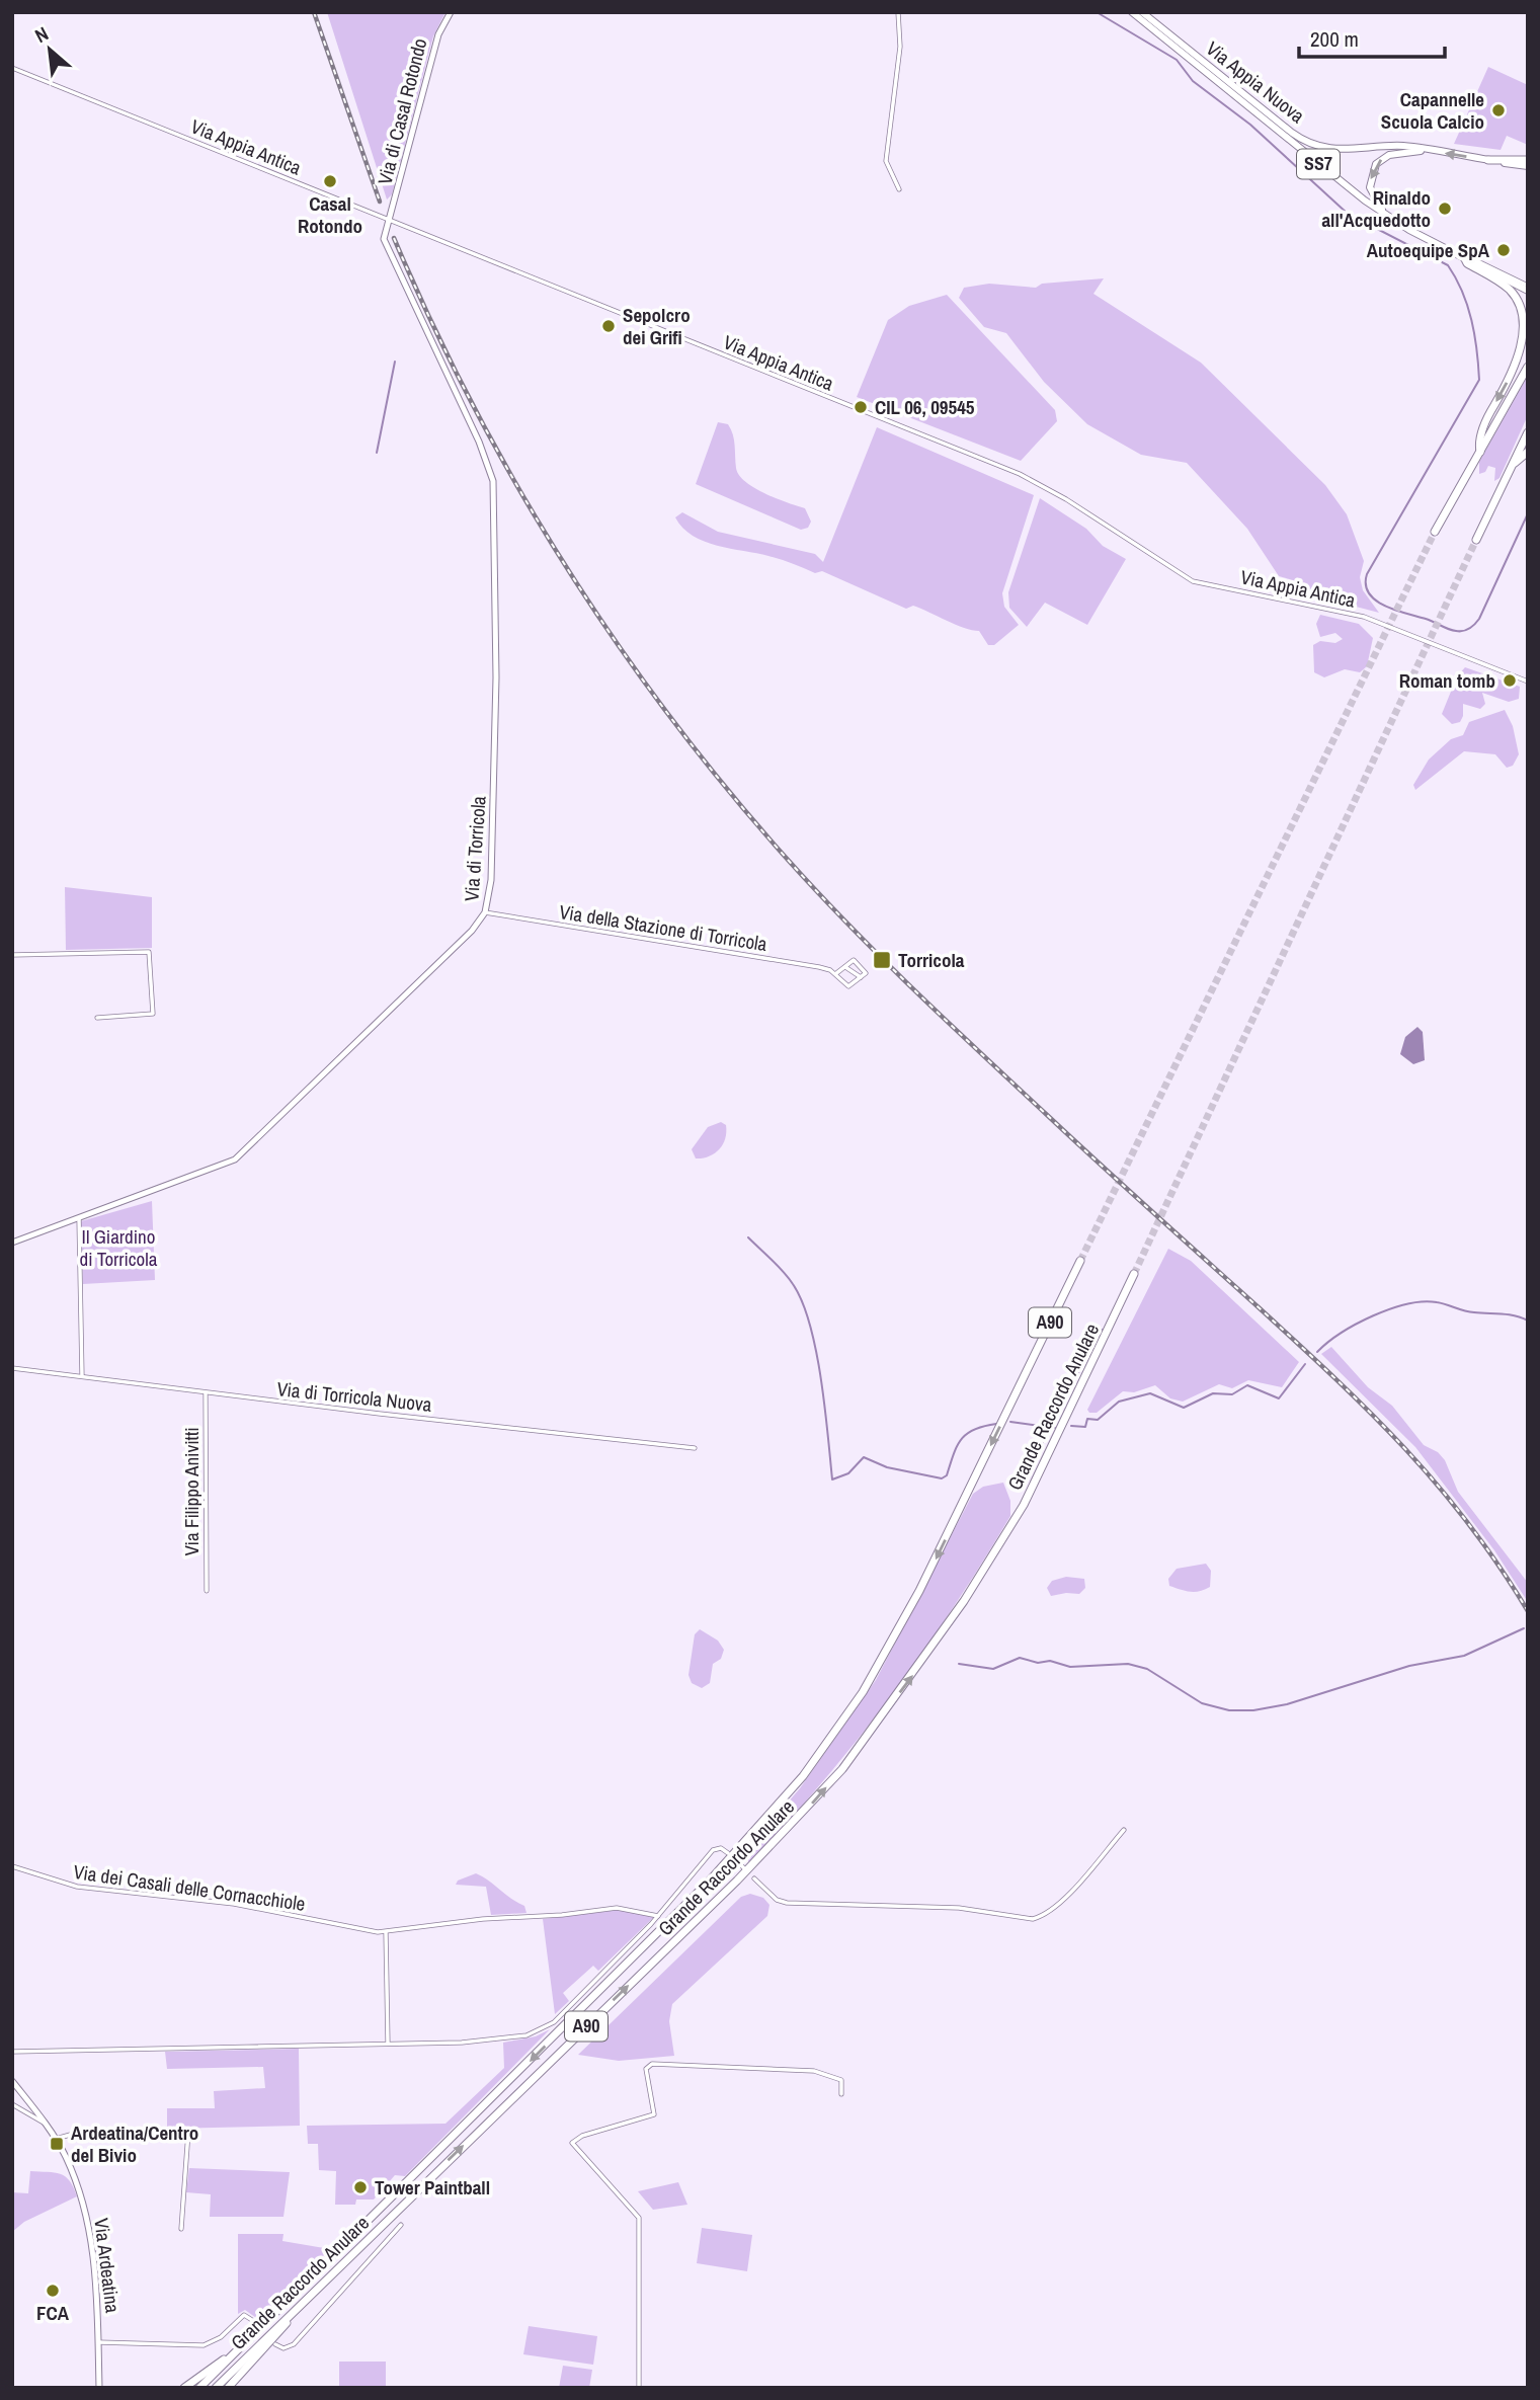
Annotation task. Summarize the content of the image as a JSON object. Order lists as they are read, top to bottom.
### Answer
{
  "streets": {
    "highway": ["A90", "Grande Raccordo Anulare"],
    "main road": ["Via Appia Nuova", "SS7"],
    "street": [
      "Via di Casal Rotondo",
      "Via Appia Antica",
      "Via di Torricola",
      "Via della Stazione di Torricola",
      "Via di Torricola Nuova",
      "Via Filippo Anivitti",
      "Via dei Casali delle Cornacchiole",
      "Via Ardeatina"
    ]
  },
  "crossings": [
    ["Via di Casal Rotondo", "Via Appia Antica"],
    ["Via di Casal Rotondo", "Via di Torricola"],
    ["Via Appia Antica", "Via di Torricola"],
    ["Via di Torricola", "Via della Stazione di Torricola"],
    ["Via di Torricola Nuova", "Via Filippo Anivitti"]
  ],
  "parks": ["Il Giardino di Torricola"],
  "places": {
    "other": [
      "Capannelle Scuola Calcio",
      "Casal Rotondo",
      "Rinaldo all'Acquedotto",
      "Autoequipe SpA",
      "Sepolcro dei Grifi",
      "CIL 06, 09545",
      "Roman tomb",
      "Tower Paintball",
      "FCA"
    ],
    "transit": ["Torricola", "Ardeatina/Centro del Bivio"]
  },
  "scale_bar": "200 m",
  "north": "top left"
}
